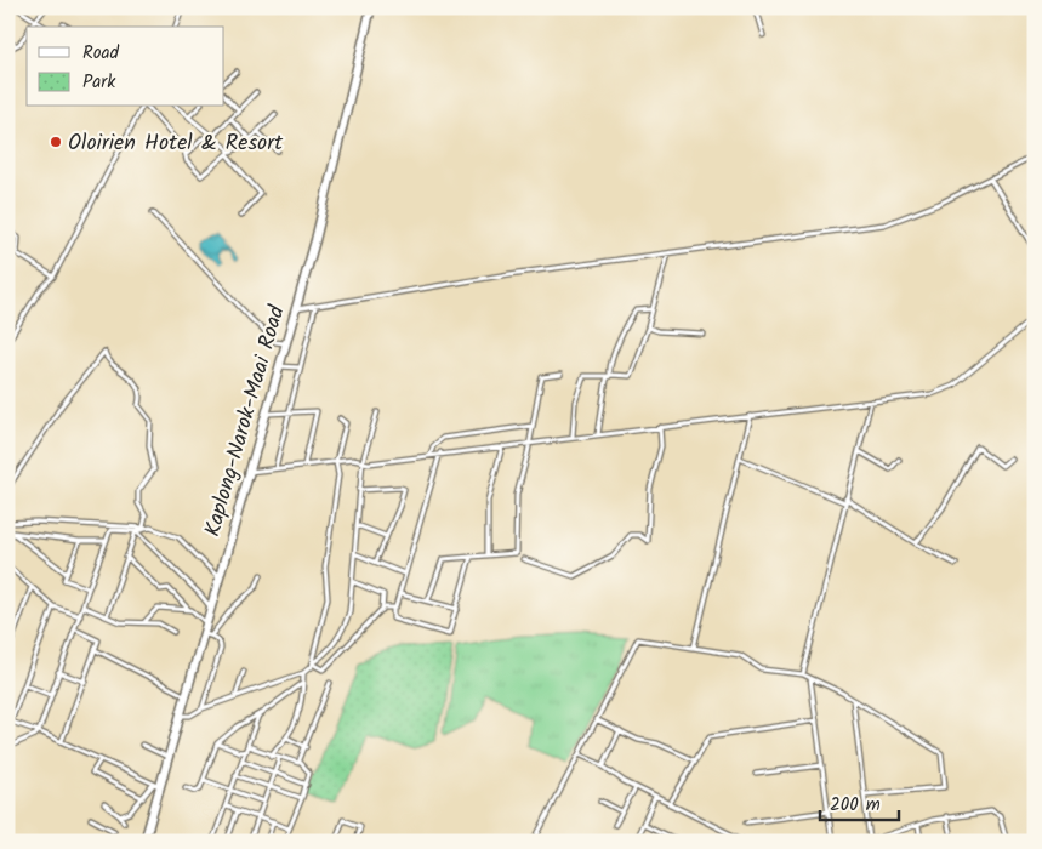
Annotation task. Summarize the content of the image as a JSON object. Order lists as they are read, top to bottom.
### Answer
{
  "streets": {
    "highway": ["Kaplong-Narok-Maai Road"]
  },
  "places": ["Oloirien Hotel & Resort"],
  "legend": ["Road", "Park"],
  "scale_bar": "200 m"
}
